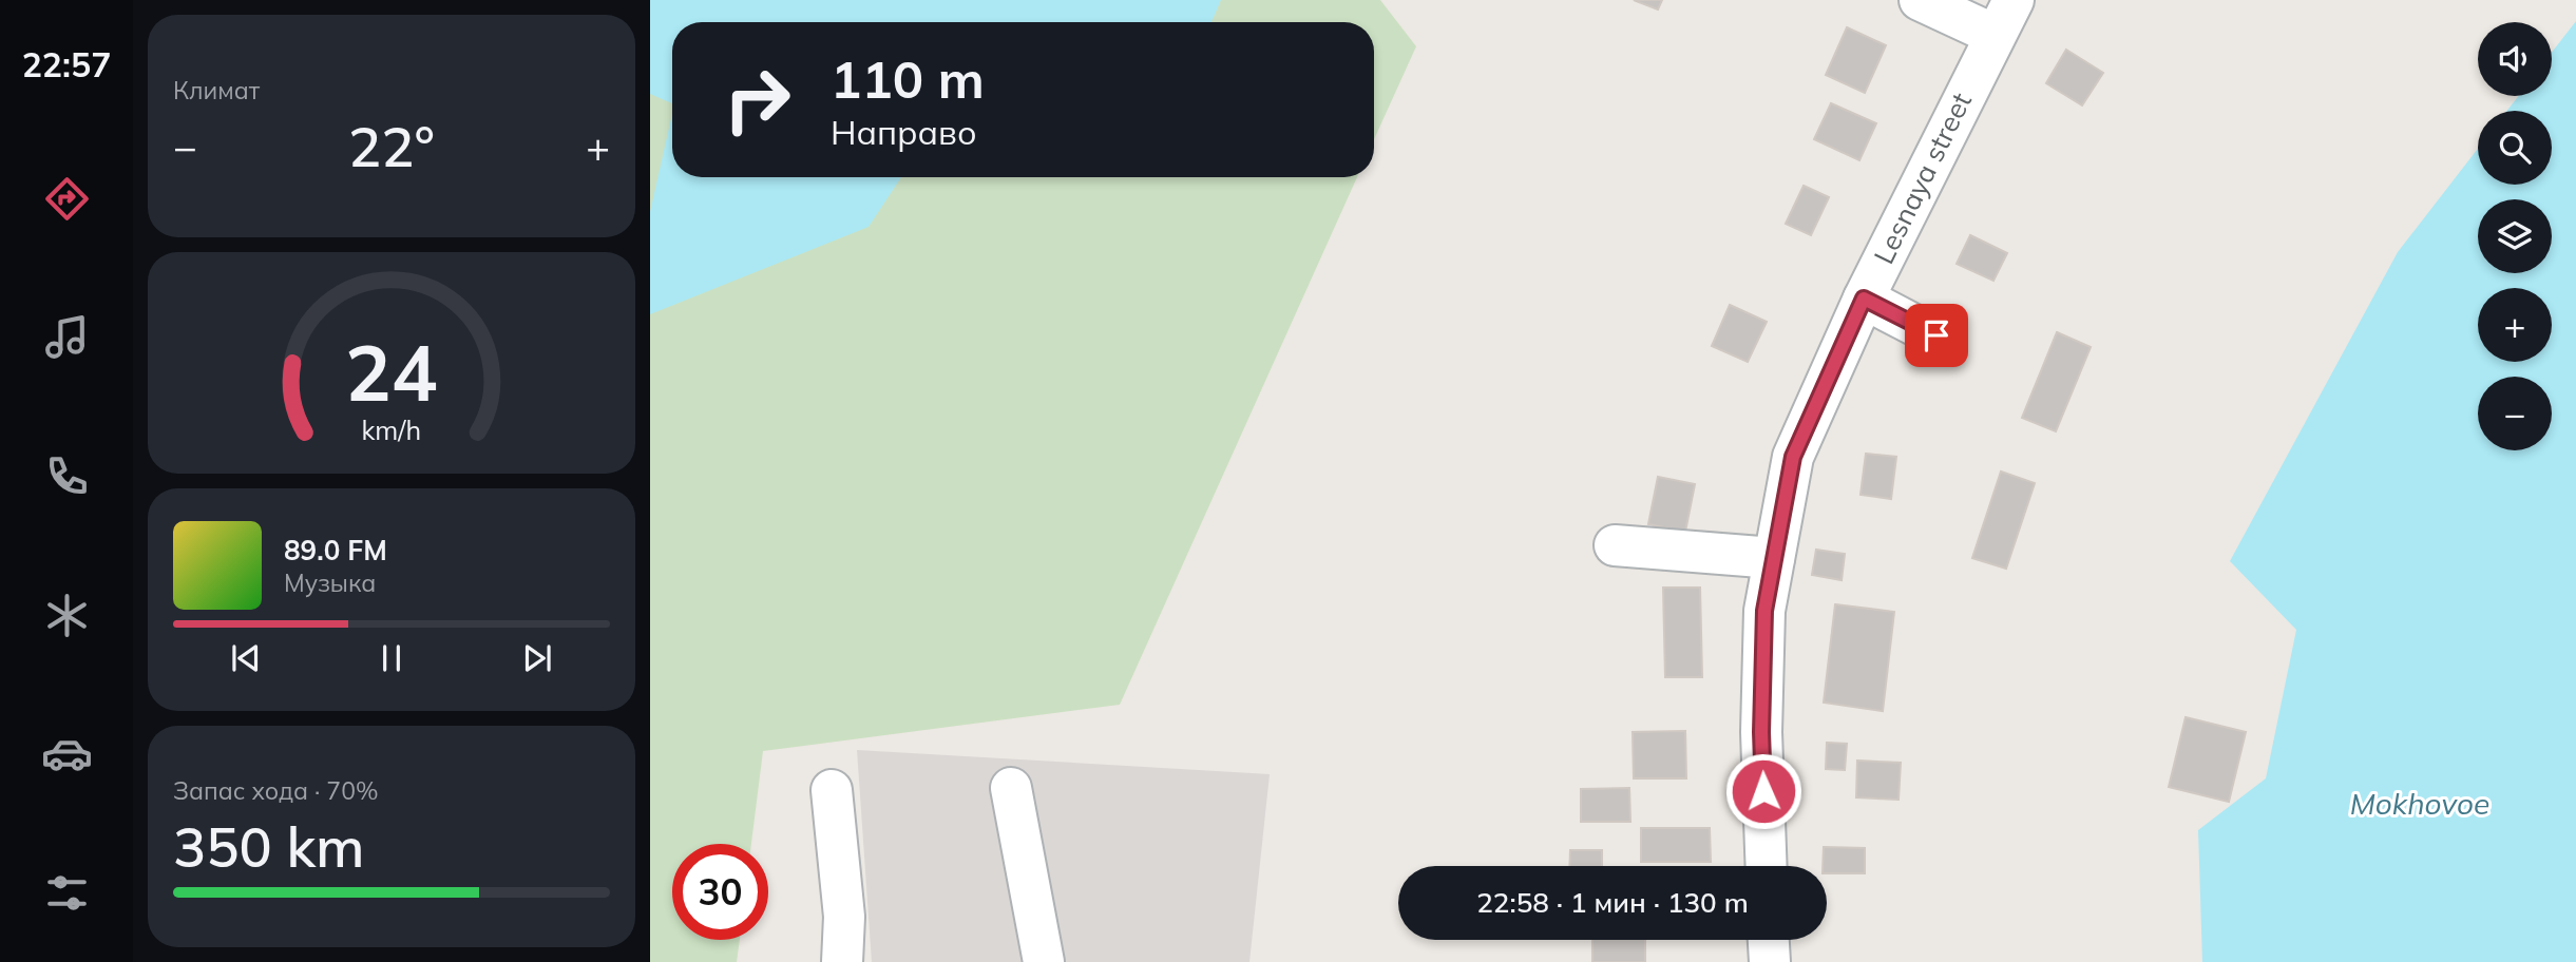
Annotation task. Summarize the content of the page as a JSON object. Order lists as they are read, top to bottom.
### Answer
{
  "streets": {
    "street": ["Lesnaya street"]
  },
  "water": ["Mokhovoe"],
  "page": {
    "tabs": "22:57",
    "tile": [
      "Климат",
      ["Запас хода · 70%", "350 km"]
    ],
    "map_buttons": ["+", "−"],
    "turn": ["110 m", "Направо"],
    "heat": ["−", "22°", "+"],
    "song": ["89.0 FM", "Музыка"],
    "limit": "30",
    "trip": "22:58 · 1 мин · 130 m",
    "gauge": ["24", "km/h"]
  }
}
